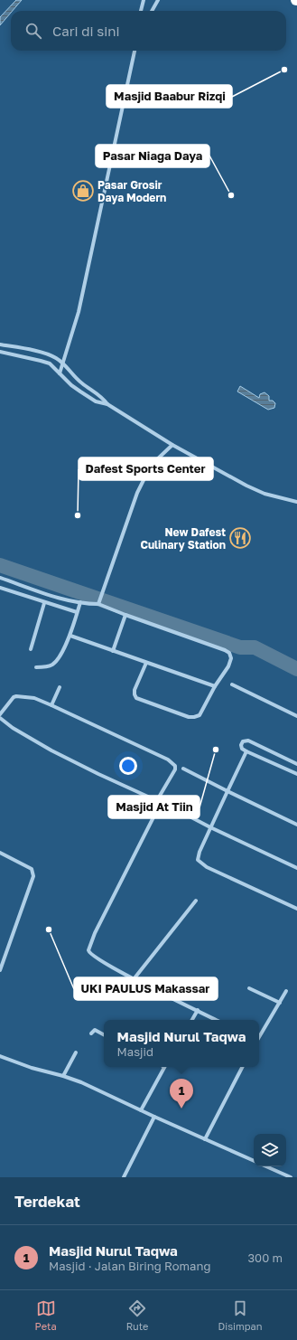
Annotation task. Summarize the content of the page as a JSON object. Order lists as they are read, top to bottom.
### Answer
{
  "places": {
    "other": [
      "Masjid Baabur Rizqi",
      "Pasar Niaga Daya",
      "Dafest Sports Center",
      "Masjid At Tiin",
      "UKI PAULUS Makassar"
    ],
    "shop": ["Pasar Grosir Daya Modern"],
    "restaurant": ["New Dafest Culinary Station"]
  },
  "page": {
    "search": "Cari di sini",
    "popup": ["Masjid Nurul Taqwa", "Masjid"],
    "pins": "1",
    "heading": "Terdekat",
    "list": [
      {
        "mark": "1",
        "name": "Masjid Nurul Taqwa",
        "note": "Masjid · Jalan Biring Romang",
        "value": "300 m"
      }
    ],
    "nav": ["Peta", "Rute", "Disimpan"]
  }
}
